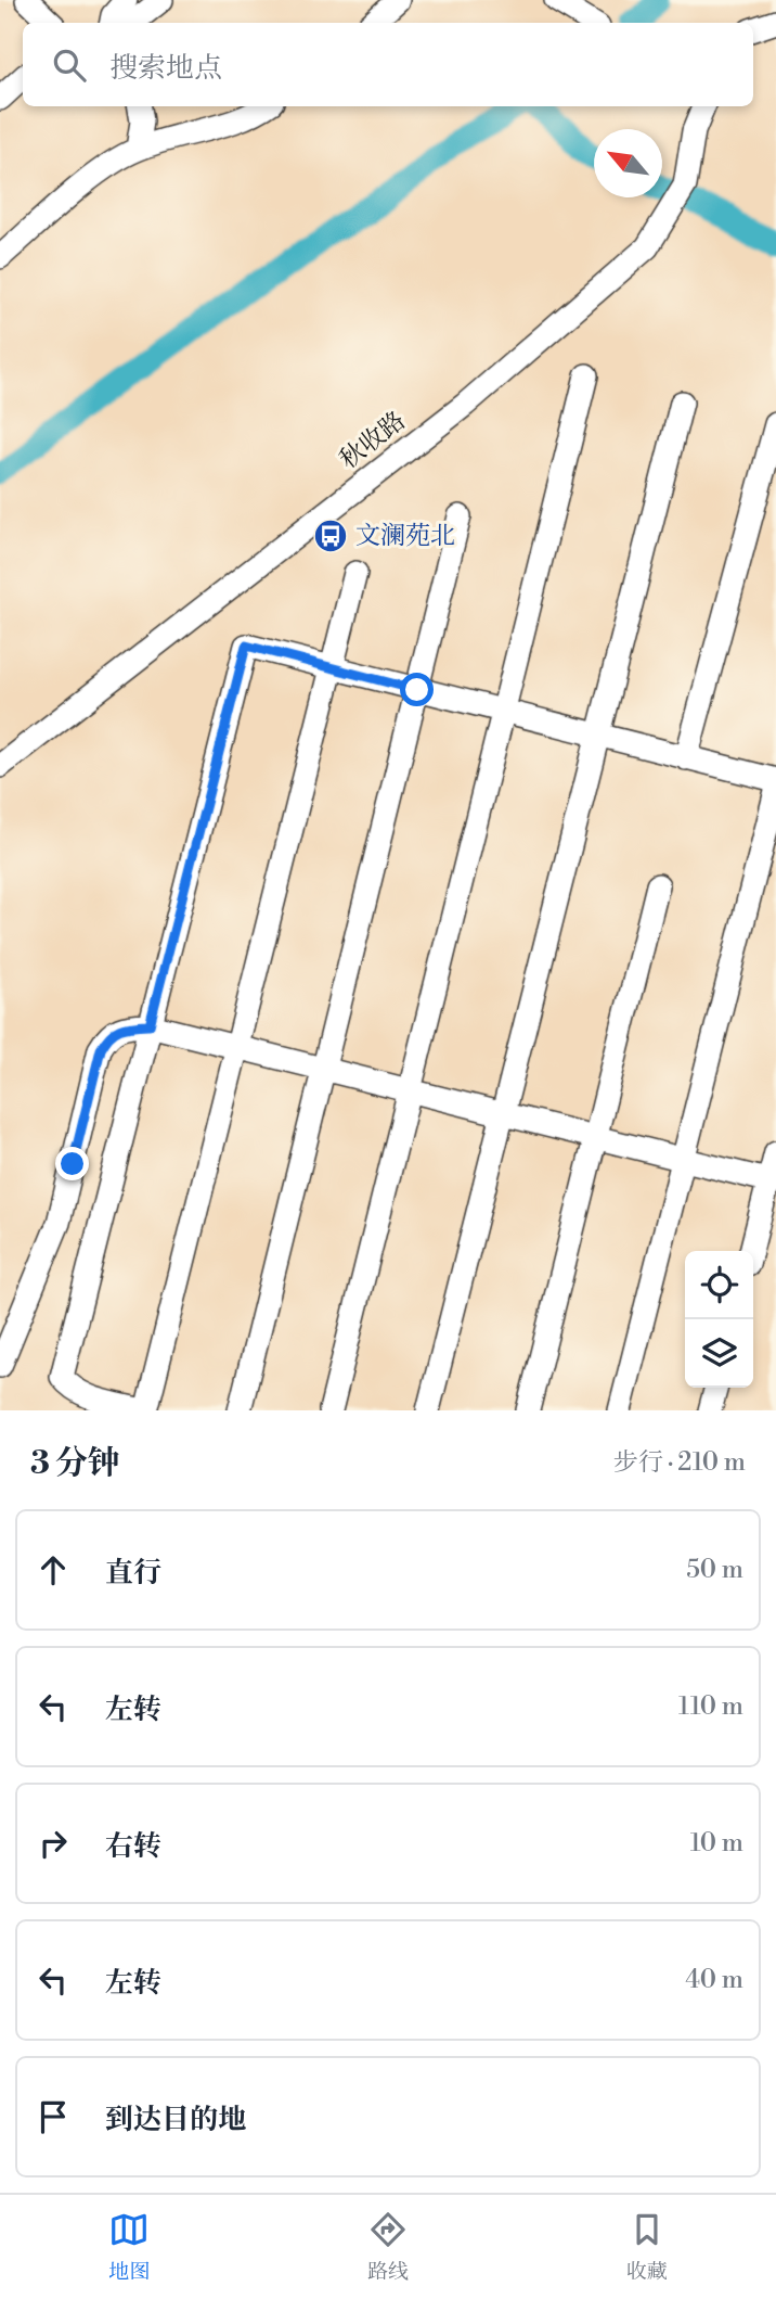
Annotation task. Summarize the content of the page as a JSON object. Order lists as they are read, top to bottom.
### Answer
{
  "streets": {
    "street": ["秋收路"]
  },
  "places": {
    "bus stop": ["文澜苑北"]
  },
  "north": "top left",
  "page": {
    "search": "搜索地点",
    "heading": ["3 分钟", "步行 · 210 m"],
    "list": [
      ["直行", "50 m"],
      ["左转", "110 m"],
      ["右转", "10 m"],
      ["左转", "40 m"],
      "到达目的地"
    ],
    "nav": ["地图", "路线", "收藏"]
  }
}
